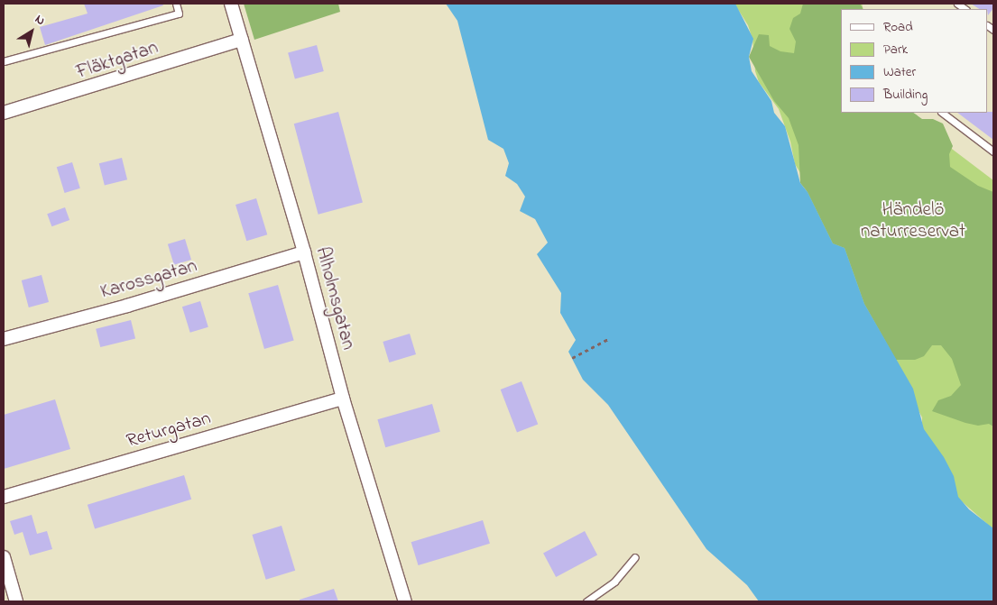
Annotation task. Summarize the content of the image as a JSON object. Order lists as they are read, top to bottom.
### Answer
{
  "streets": {
    "street": [
      "Fläktgatan",
      "Karossgatan",
      "Alholmsgatan",
      "Returgatan"
    ]
  },
  "crossings": [
    ["Fläktgatan", "Alholmsgatan"],
    ["Karossgatan", "Alholmsgatan"],
    ["Alholmsgatan", "Returgatan"]
  ],
  "parks": ["Händelö naturreservat"],
  "legend": [
    "Road",
    "Park",
    "Water",
    "Building"
  ],
  "north": "top right"
}
